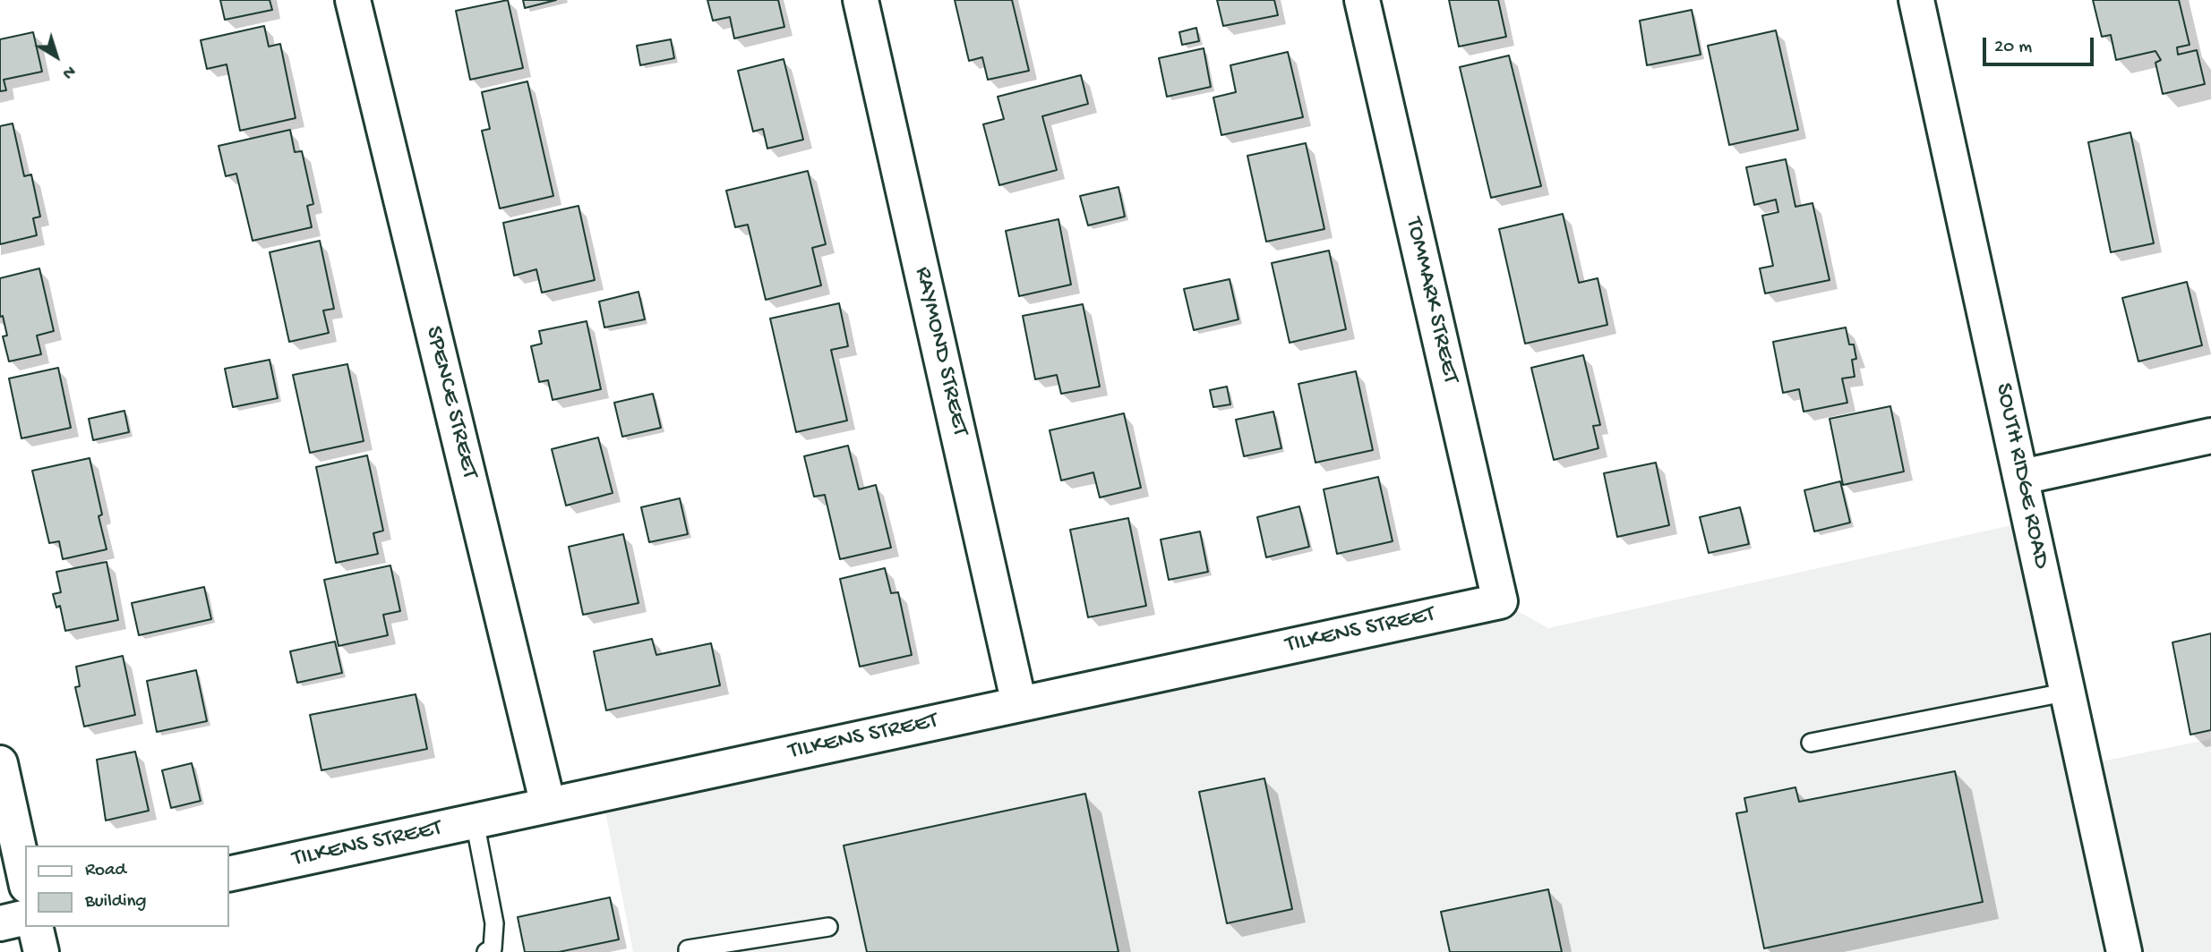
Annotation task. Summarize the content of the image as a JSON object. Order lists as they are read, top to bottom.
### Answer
{
  "streets": {
    "street": [
      "TOMMARK STREET",
      "RAYMOND STREET",
      "SPENCE STREET",
      "SOUTH RIDGE ROAD",
      "TILKENS STREET"
    ]
  },
  "crossings": [
    ["TOMMARK STREET", "TILKENS STREET"],
    ["RAYMOND STREET", "TILKENS STREET"],
    ["SPENCE STREET", "TILKENS STREET"]
  ],
  "legend": ["Road", "Building"],
  "scale_bar": "20 m",
  "north": "bottom right"
}
